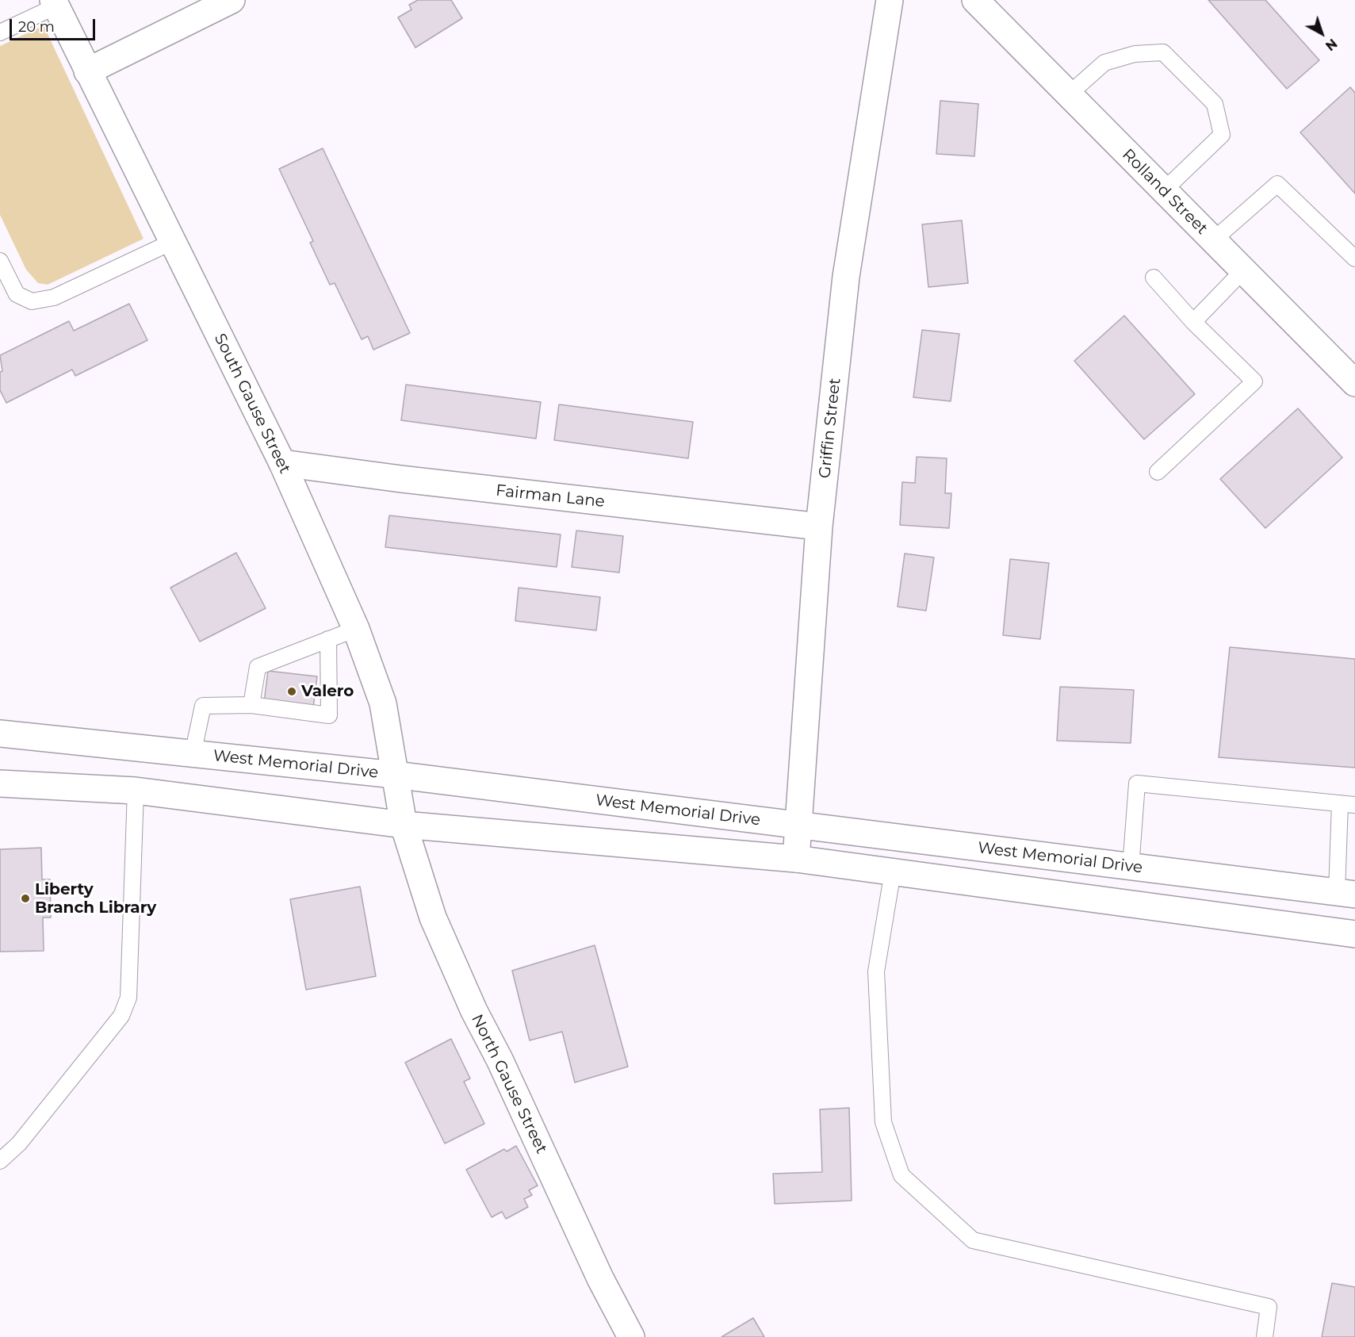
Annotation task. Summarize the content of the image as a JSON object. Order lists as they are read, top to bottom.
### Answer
{
  "streets": {
    "street": [
      "Rolland Street",
      "South Gause Street",
      "Griffin Street",
      "Fairman Lane",
      "West Memorial Drive",
      "North Gause Street"
    ]
  },
  "crossings": [
    ["South Gause Street", "Fairman Lane"],
    ["South Gause Street", "West Memorial Drive"],
    ["South Gause Street", "North Gause Street"],
    ["Griffin Street", "Fairman Lane"],
    ["Griffin Street", "West Memorial Drive"]
  ],
  "places": ["Valero", "Liberty Branch Library"],
  "scale_bar": "20 m",
  "north": "bottom right"
}
